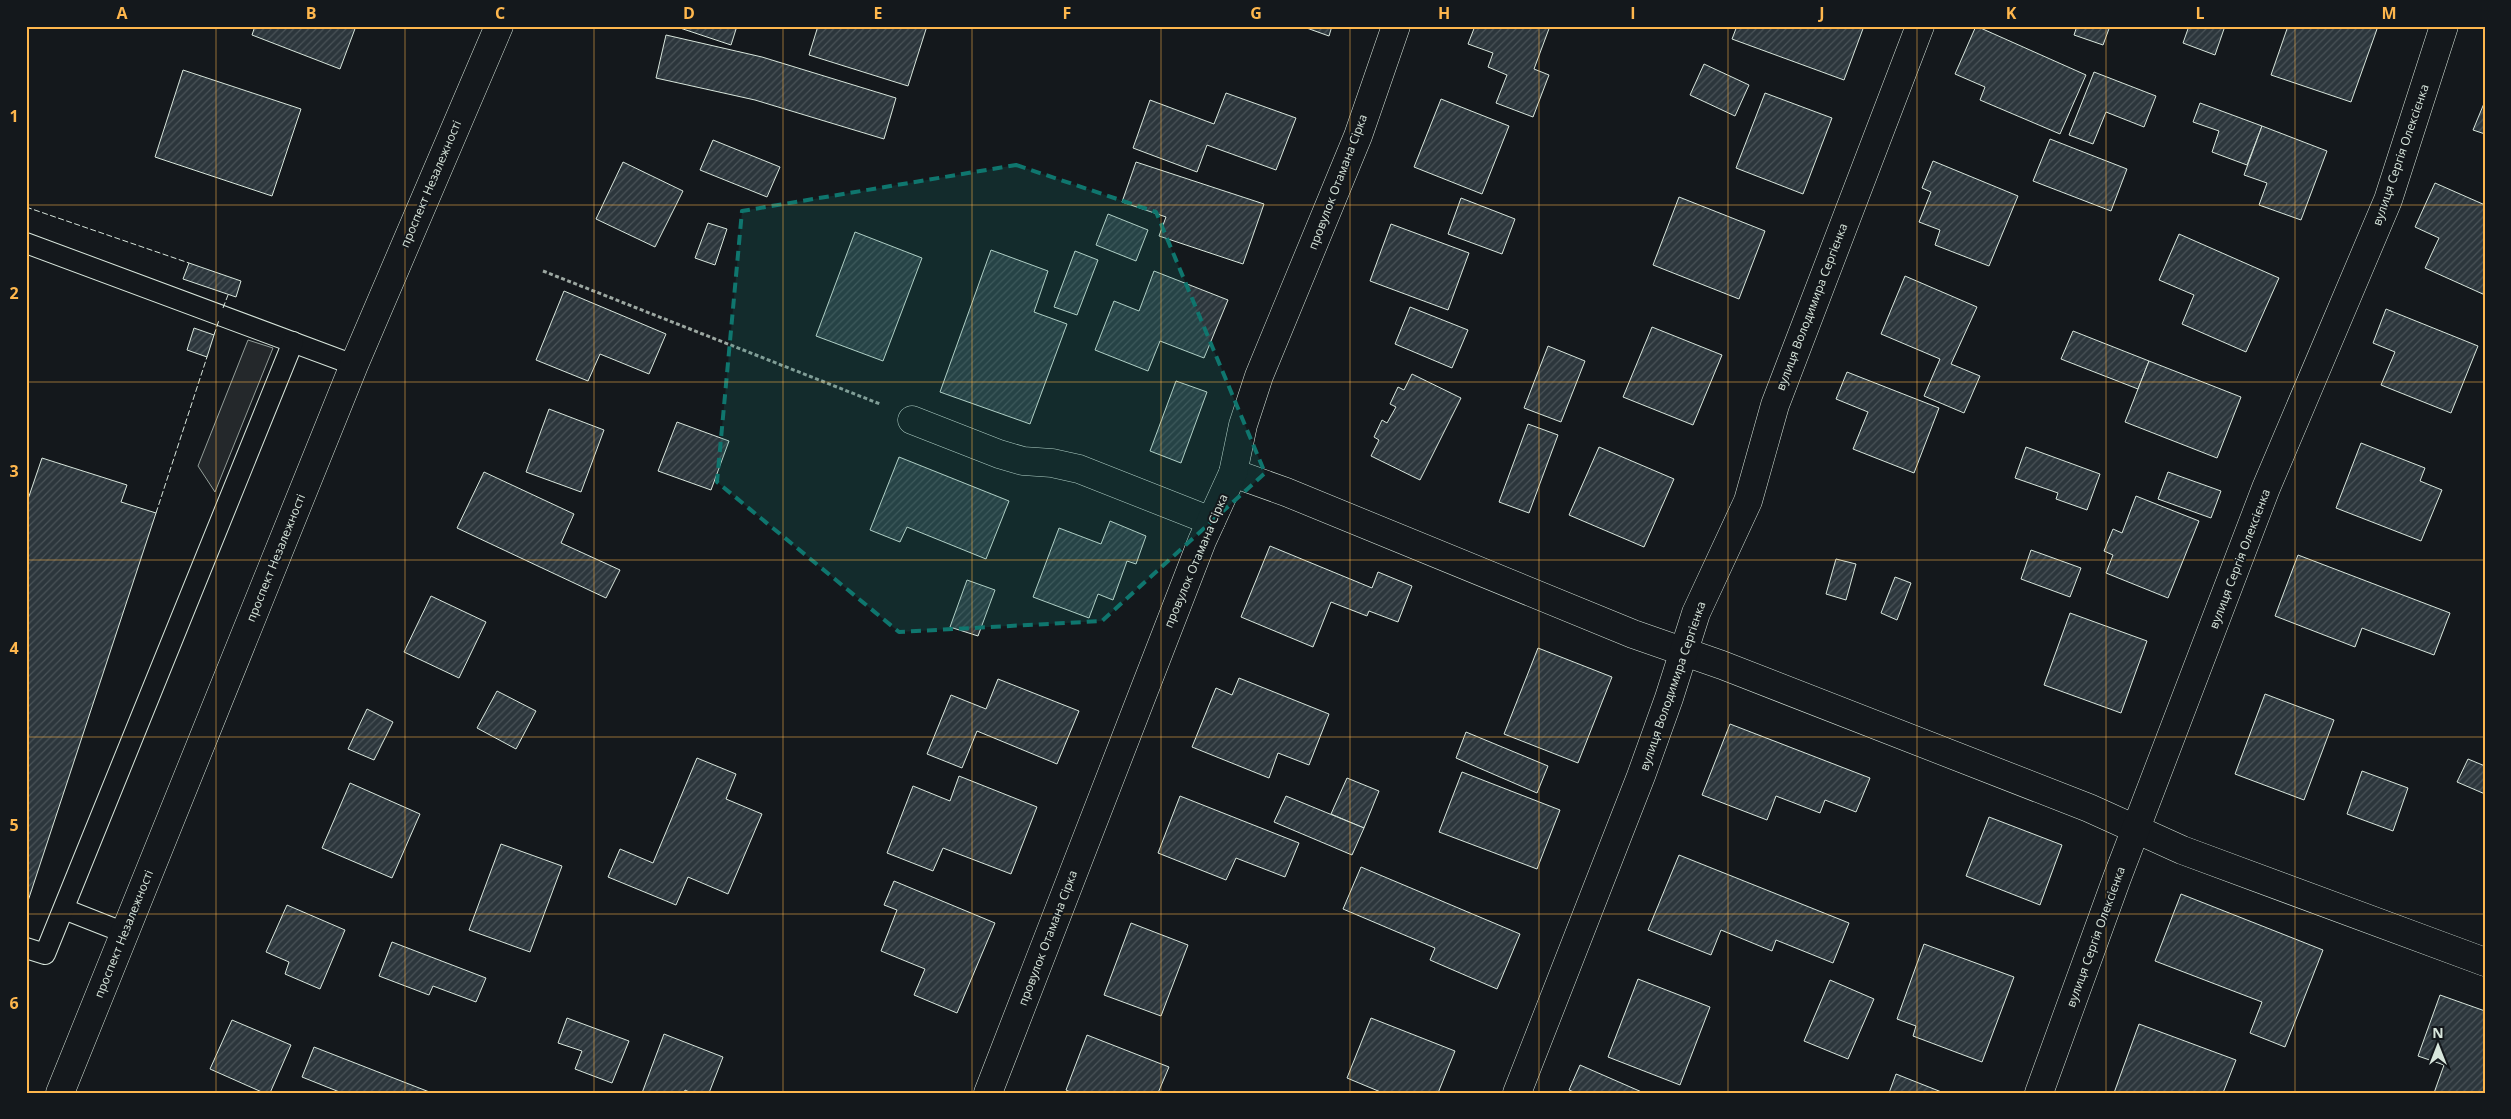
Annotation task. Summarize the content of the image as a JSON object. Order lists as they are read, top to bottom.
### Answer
{
  "streets": {
    "street": [
      "вулиця Сергія Олексієнка",
      "провулок Отамана Сірка",
      "проспект Незалежності",
      "вулиця Володимира Сергієнка"
    ]
  },
  "north": "top",
  "grid": {
    "columns": [
      "A",
      "B",
      "C",
      "D",
      "E",
      "F",
      "G",
      "H",
      "I",
      "J",
      "K",
      "L",
      "M"
    ],
    "rows": [
      "1",
      "2",
      "3",
      "4",
      "5",
      "6"
    ]
  }
}
